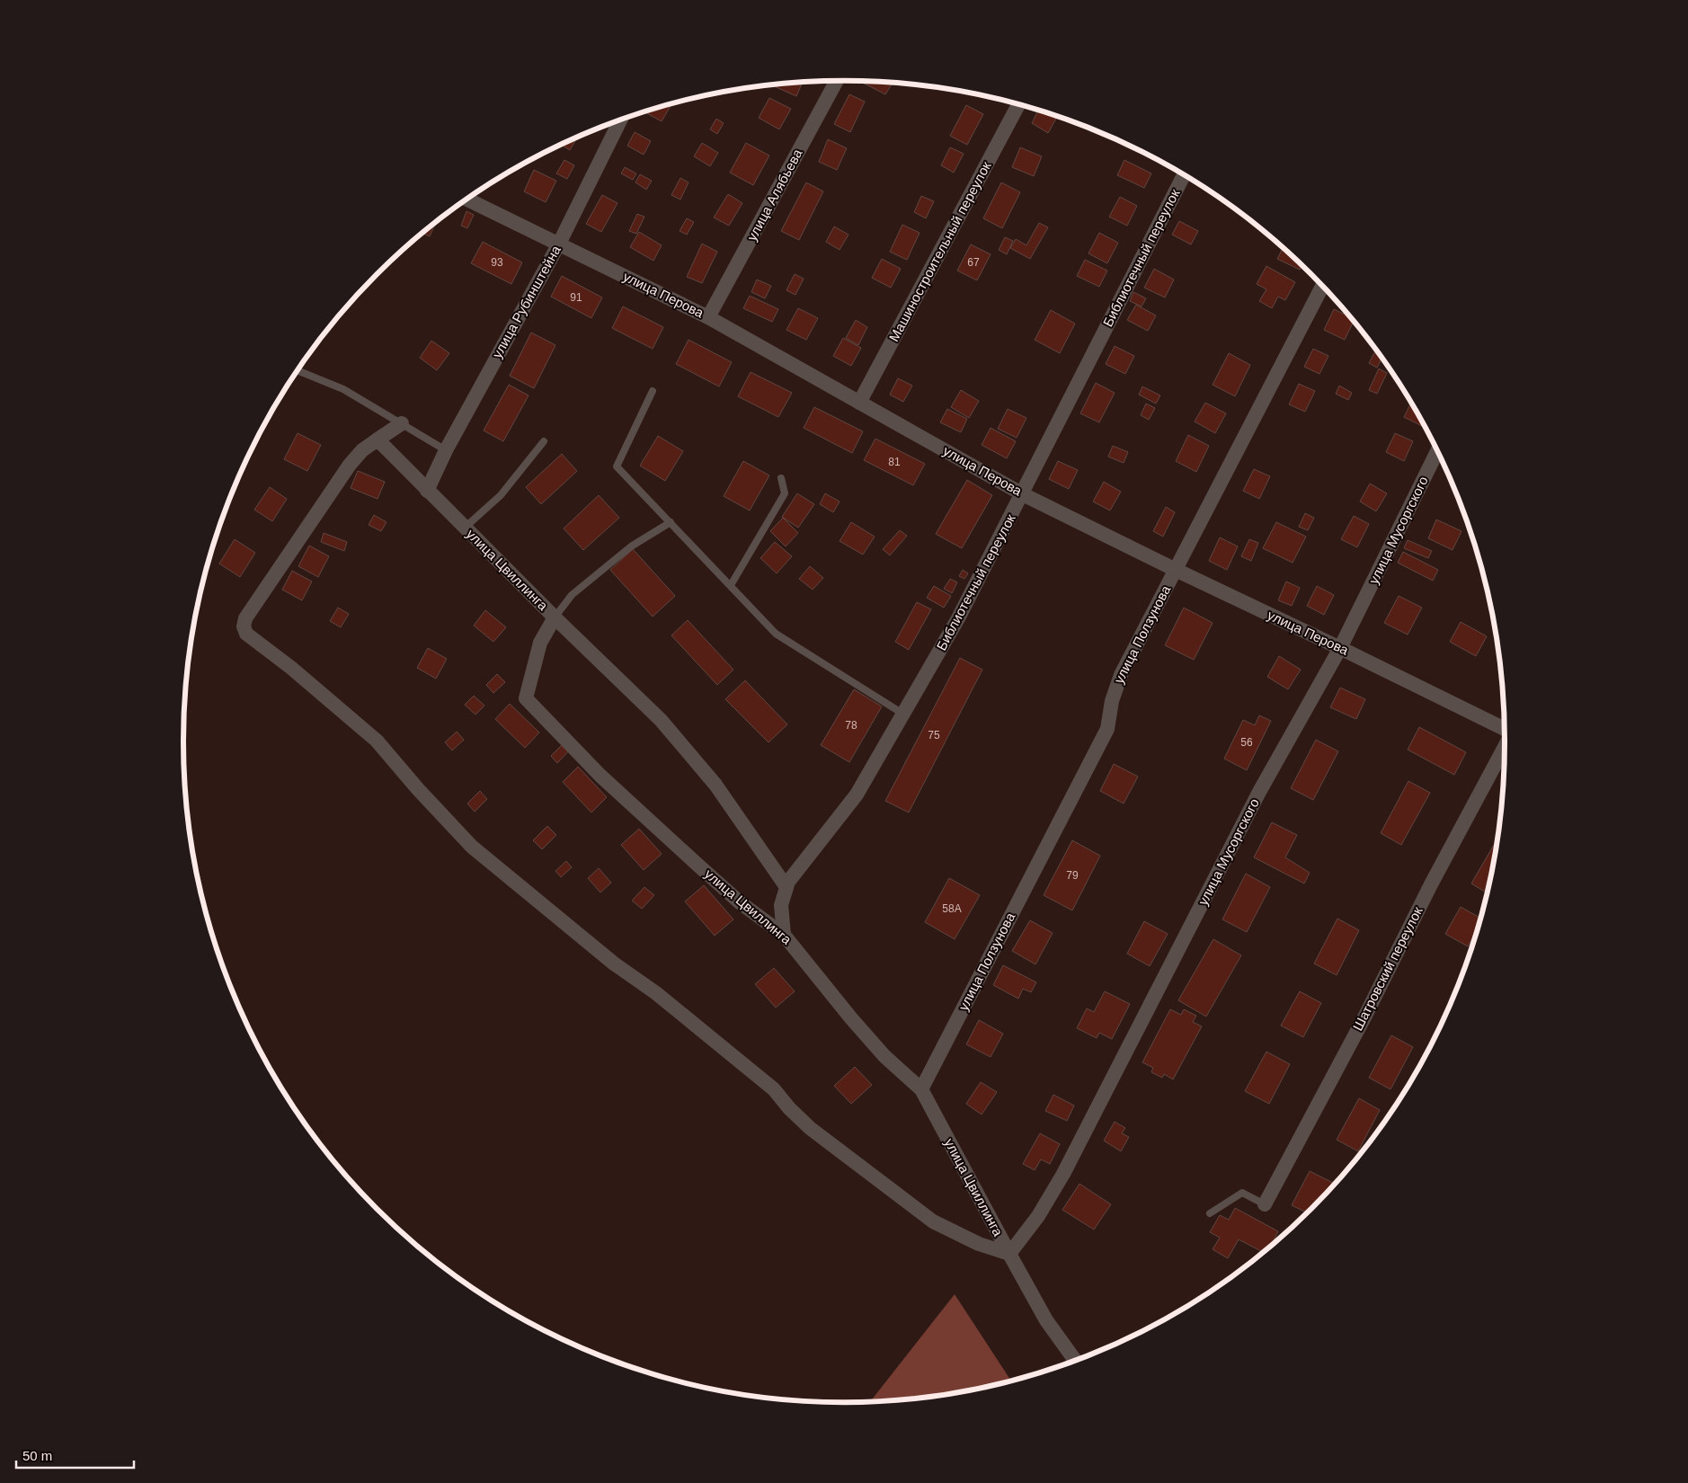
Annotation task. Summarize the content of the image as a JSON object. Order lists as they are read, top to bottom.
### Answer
{
  "streets": {
    "street": [
      "улица Алябьева",
      "Машиностроительный переулок",
      "Библиотечный переулок",
      "улица Перова",
      "улица Рубинштейна",
      "улица Мусоргского",
      "улица Цвиллинга",
      "улица Ползунова",
      "Шатровский переулок"
    ]
  },
  "crossings": [
    ["улица Алябьева", "улица Перова"],
    ["Машиностроительный переулок", "улица Перова"],
    ["Библиотечный переулок", "улица Перова"],
    ["Библиотечный переулок", "улица Цвиллинга"],
    ["улица Перова", "улица Рубинштейна"],
    ["улица Перова", "улица Мусоргского"],
    ["улица Перова", "улица Ползунова"],
    ["улица Рубинштейна", "улица Цвиллинга"],
    ["улица Мусоргского", "улица Цвиллинга"],
    ["улица Цвиллинга", "улица Ползунова"]
  ],
  "house_numbers": [
    "93",
    "67",
    "91",
    "81",
    "78",
    "75",
    "56",
    "79",
    "58А"
  ],
  "scale_bar": "50 m"
}
